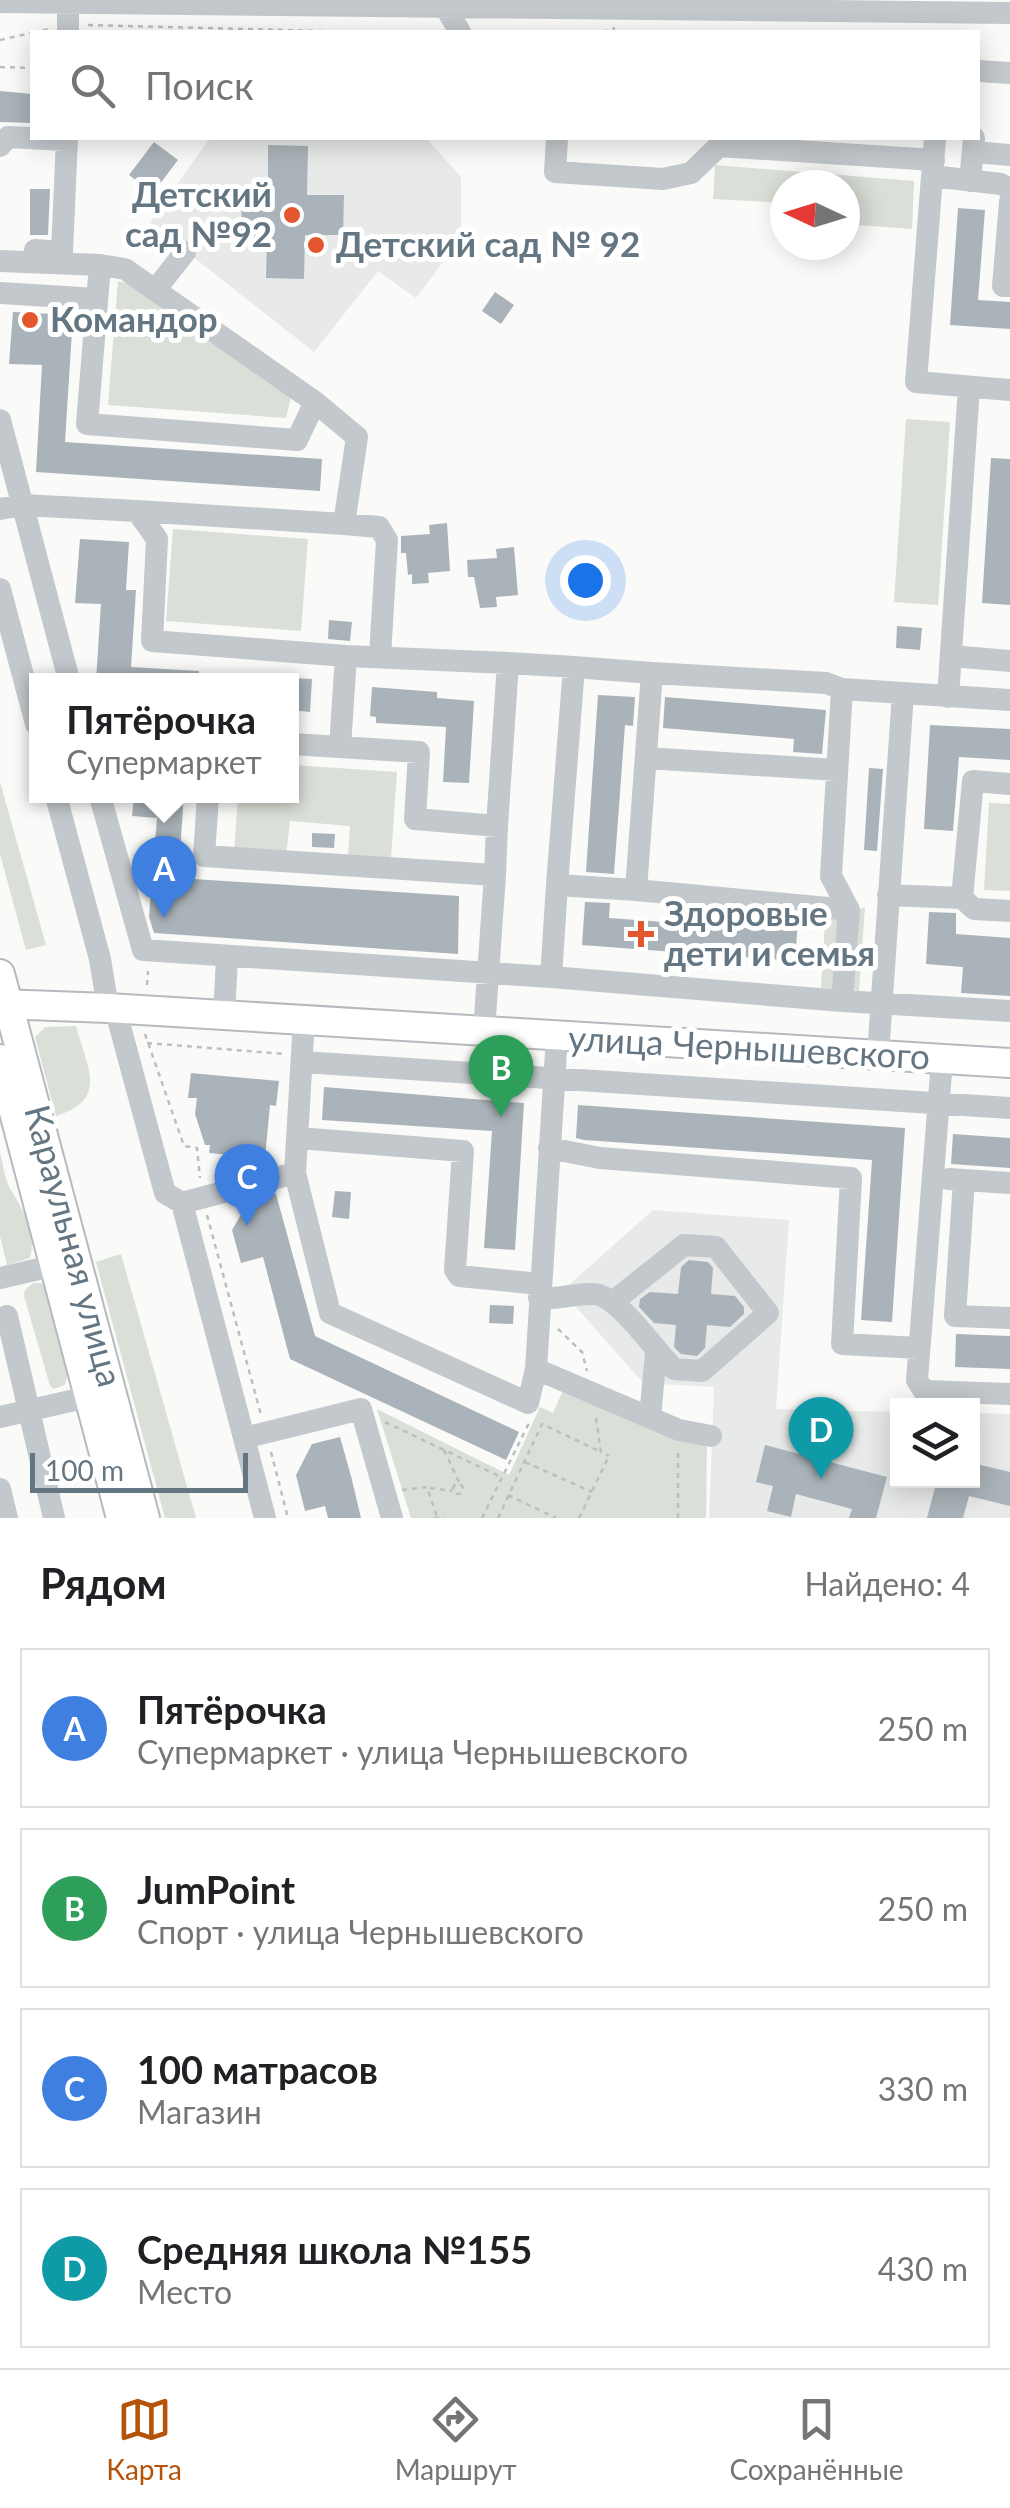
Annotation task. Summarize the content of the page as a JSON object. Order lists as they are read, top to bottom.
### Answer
{
  "streets": {
    "main road": ["улица Чернышевского", "Караульная улица"]
  },
  "crossings": [
    ["улица Чернышевского", "Караульная улица"]
  ],
  "places": {
    "other": ["Детский сад №92", "Детский сад № 92", "Командор"],
    "health": ["Здоровые дети и семья"]
  },
  "scale_bar": "100 m",
  "north": "left",
  "page": {
    "search": "Поиск",
    "popup": ["Пятёрочка", "Супермаркет"],
    "pins": [
      "A",
      "B",
      "C",
      "D"
    ],
    "scale": "100 m",
    "heading": ["Рядом", "Найдено: 4"],
    "list": [
      {
        "mark": "A",
        "name": "Пятёрочка",
        "note": "Супермаркет · улица Чернышевского",
        "value": "250 m"
      },
      {
        "mark": "B",
        "name": "JumPoint",
        "note": "Спорт · улица Чернышевского",
        "value": "250 m"
      },
      {
        "mark": "C",
        "name": "100 матрасов",
        "note": "Магазин",
        "value": "330 m"
      },
      {
        "mark": "D",
        "name": "Средняя школа №155",
        "note": "Место",
        "value": "430 m"
      }
    ],
    "nav": ["Карта", "Маршрут", "Сохранённые"]
  }
}
